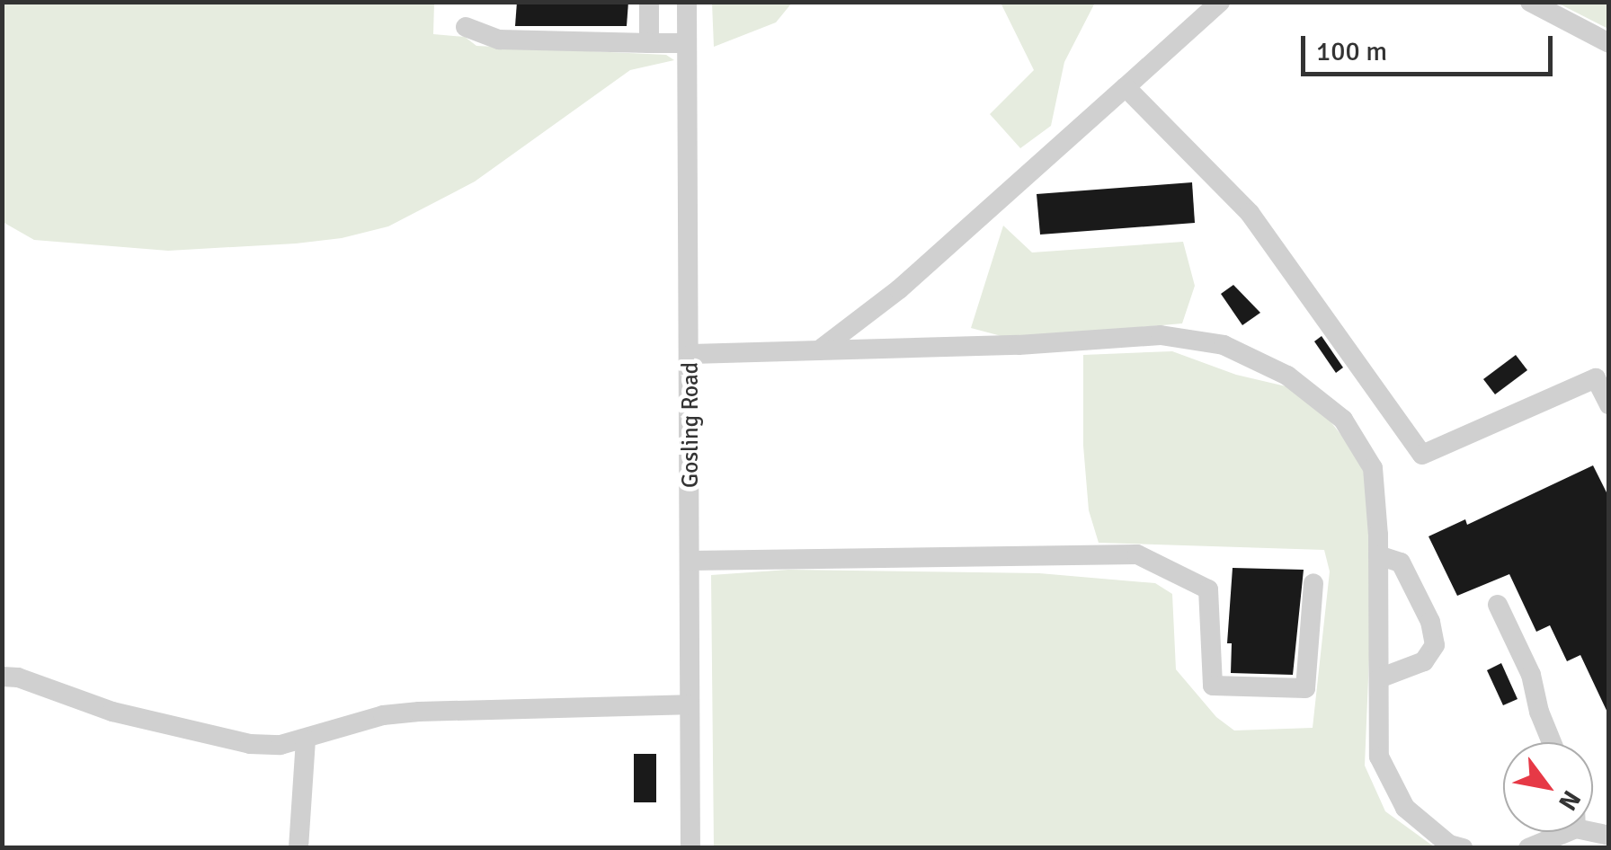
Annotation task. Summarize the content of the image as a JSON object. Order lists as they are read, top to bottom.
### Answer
{
  "streets": {
    "street": ["Gosling Road"]
  },
  "scale_bar": "100 m",
  "north": "bottom right"
}
